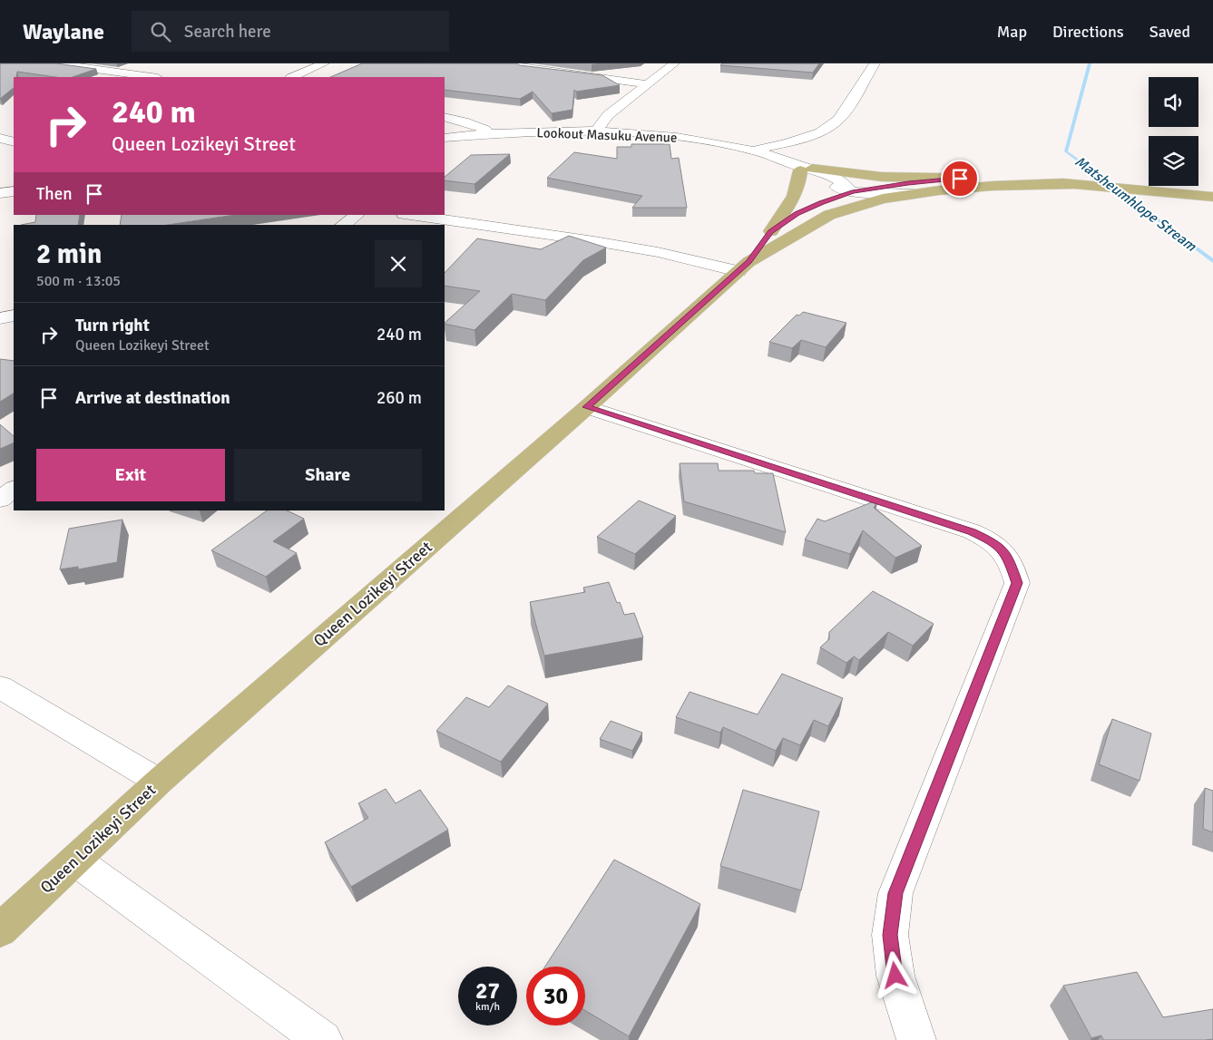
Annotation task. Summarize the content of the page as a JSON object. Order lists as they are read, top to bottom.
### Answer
{
  "streets": {
    "main road": ["Queen Lozikeyi Street"],
    "street": ["Lookout Masuku Avenue"]
  },
  "crossings": [
    ["Lookout Masuku Avenue", "Queen Lozikeyi Street"]
  ],
  "water": ["Matsheumhlope Stream"],
  "page": {
    "header": "Waylane",
    "search": "Search here",
    "nav": ["Map", "Directions", "Saved"],
    "turn": ["240 m", "Queen Lozikeyi Street"],
    "then": "Then",
    "heading": ["2 min", "500 m · 13:05"],
    "list": [
      {
        "name": "Turn right",
        "note": "Queen Lozikeyi Street",
        "value": "240 m"
      },
      {
        "name": "Arrive at destination",
        "value": "260 m"
      }
    ],
    "buttons": ["Exit", "Share"],
    "speed": "27 km/h",
    "limit": "30"
  }
}
